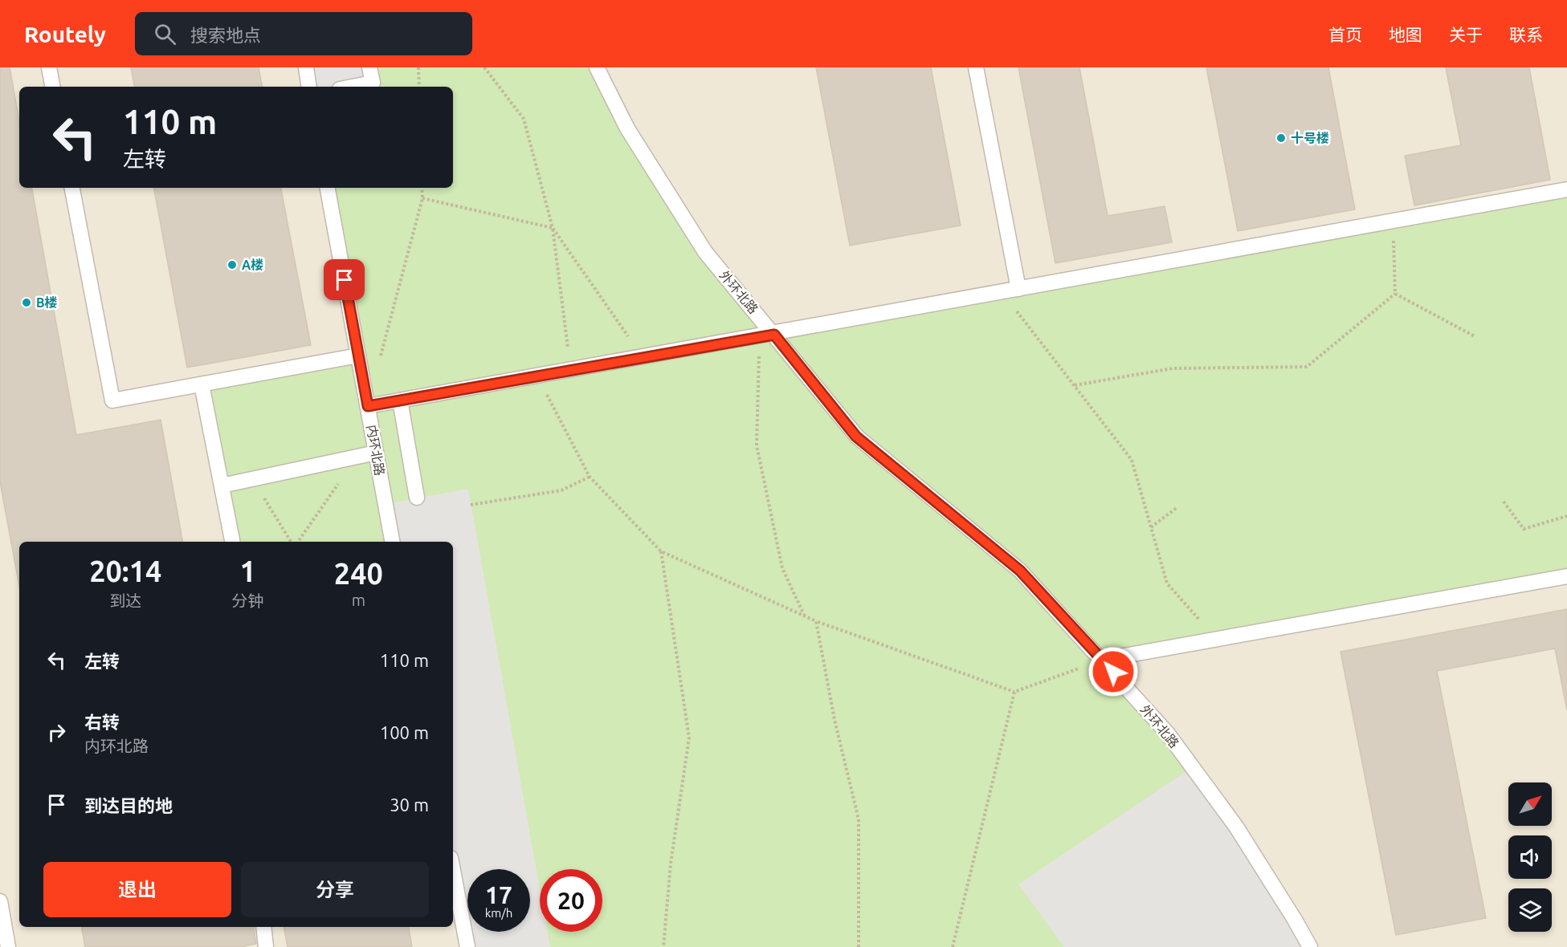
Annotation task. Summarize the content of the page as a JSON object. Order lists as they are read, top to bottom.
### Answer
{
  "streets": {
    "lane": ["外环北路", "内环北路"]
  },
  "places": ["十号楼", "A楼", "B楼"],
  "north": "top right",
  "page": {
    "header": "Routely",
    "search": "搜索地点",
    "nav": [
      "首页",
      "地图",
      "关于",
      "联系"
    ],
    "turn": ["110 m", "左转"],
    "eta": [
      "20:14",
      "到达",
      "1",
      "分钟",
      "240",
      "m"
    ],
    "list": [
      {
        "name": "左转",
        "value": "110 m"
      },
      {
        "name": "右转",
        "note": "内环北路",
        "value": "100 m"
      },
      {
        "name": "到达目的地",
        "value": "30 m"
      }
    ],
    "buttons": ["退出", "分享"],
    "speed": "17 km/h",
    "limit": "20"
  }
}
